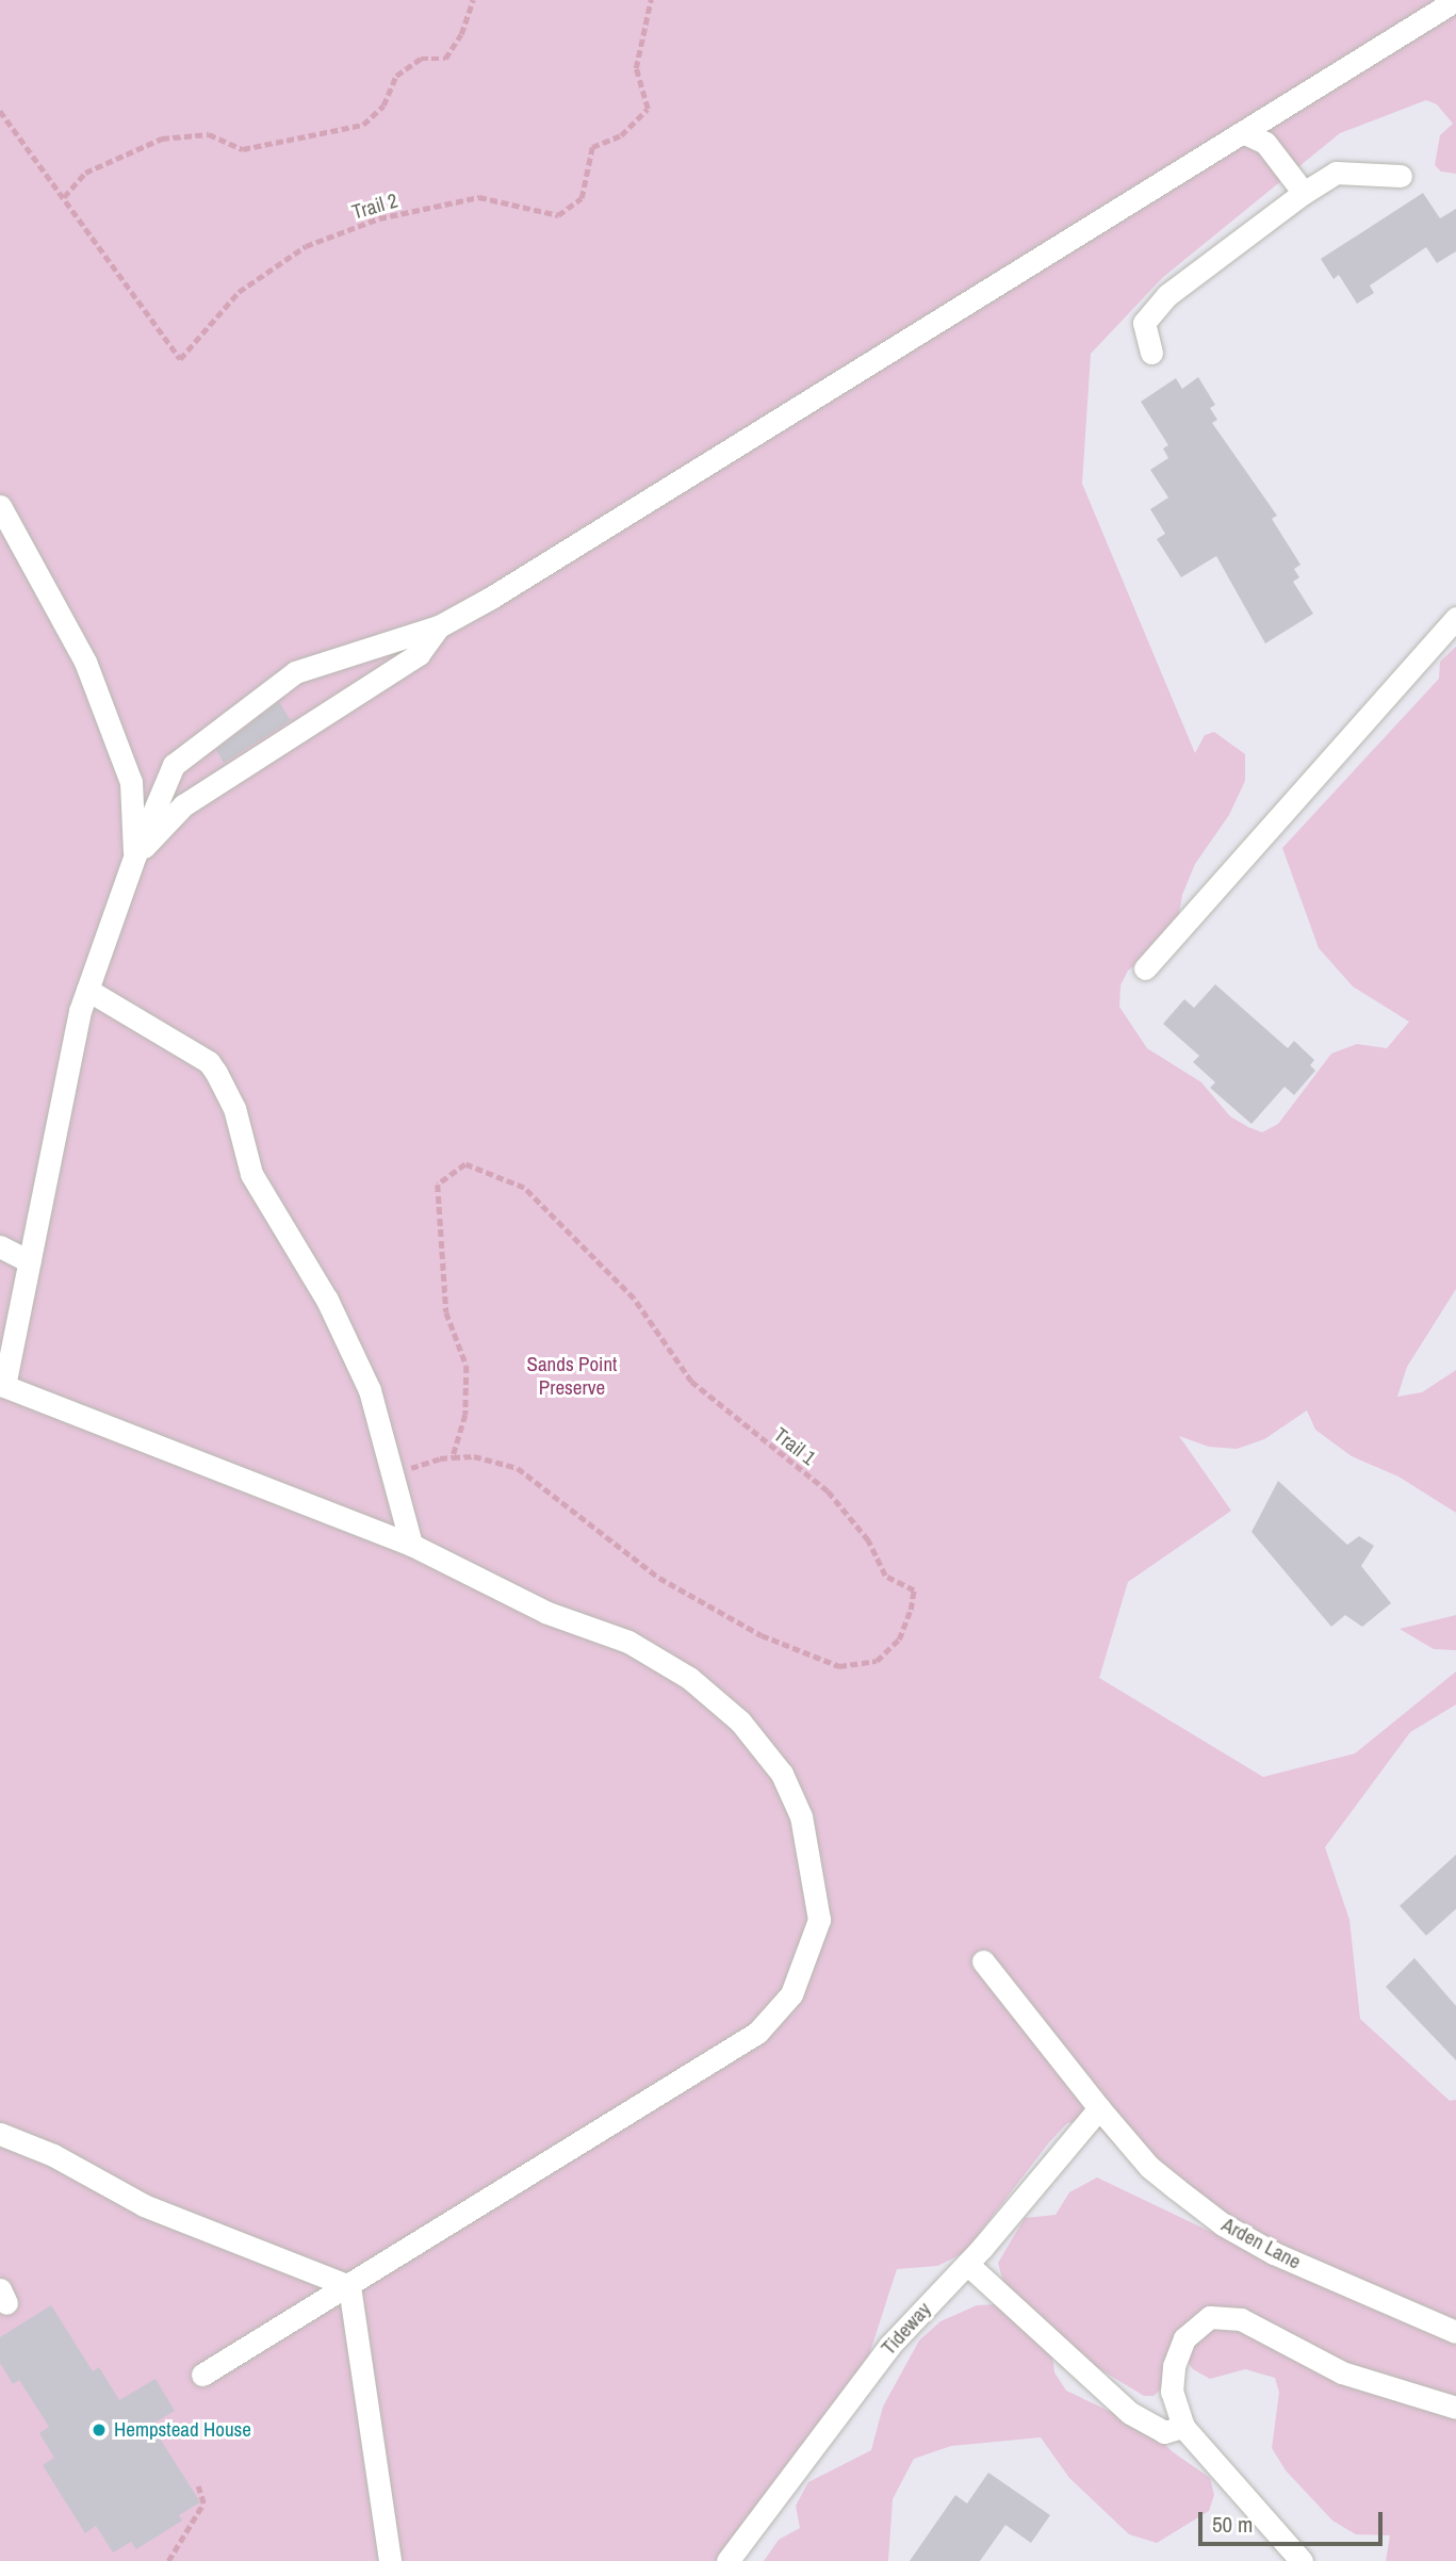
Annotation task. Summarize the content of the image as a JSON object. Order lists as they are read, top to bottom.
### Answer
{
  "streets": {
    "street": ["Arden Lane", "Tideway"],
    "path": ["Trail 2", "Trail 1"]
  },
  "crossings": [
    ["Arden Lane", "Tideway"]
  ],
  "parks": ["Sands Point Preserve"],
  "places": ["Hempstead House"],
  "scale_bar": "50 m"
}
